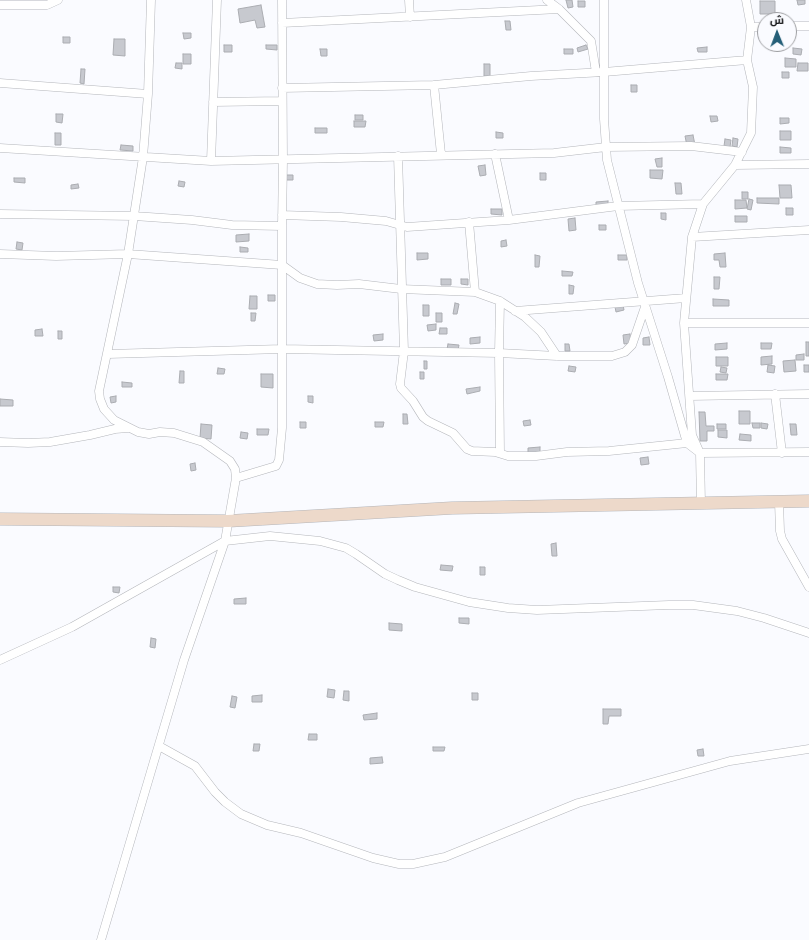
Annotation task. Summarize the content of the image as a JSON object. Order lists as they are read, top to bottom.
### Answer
{
  "north": "top"
}
